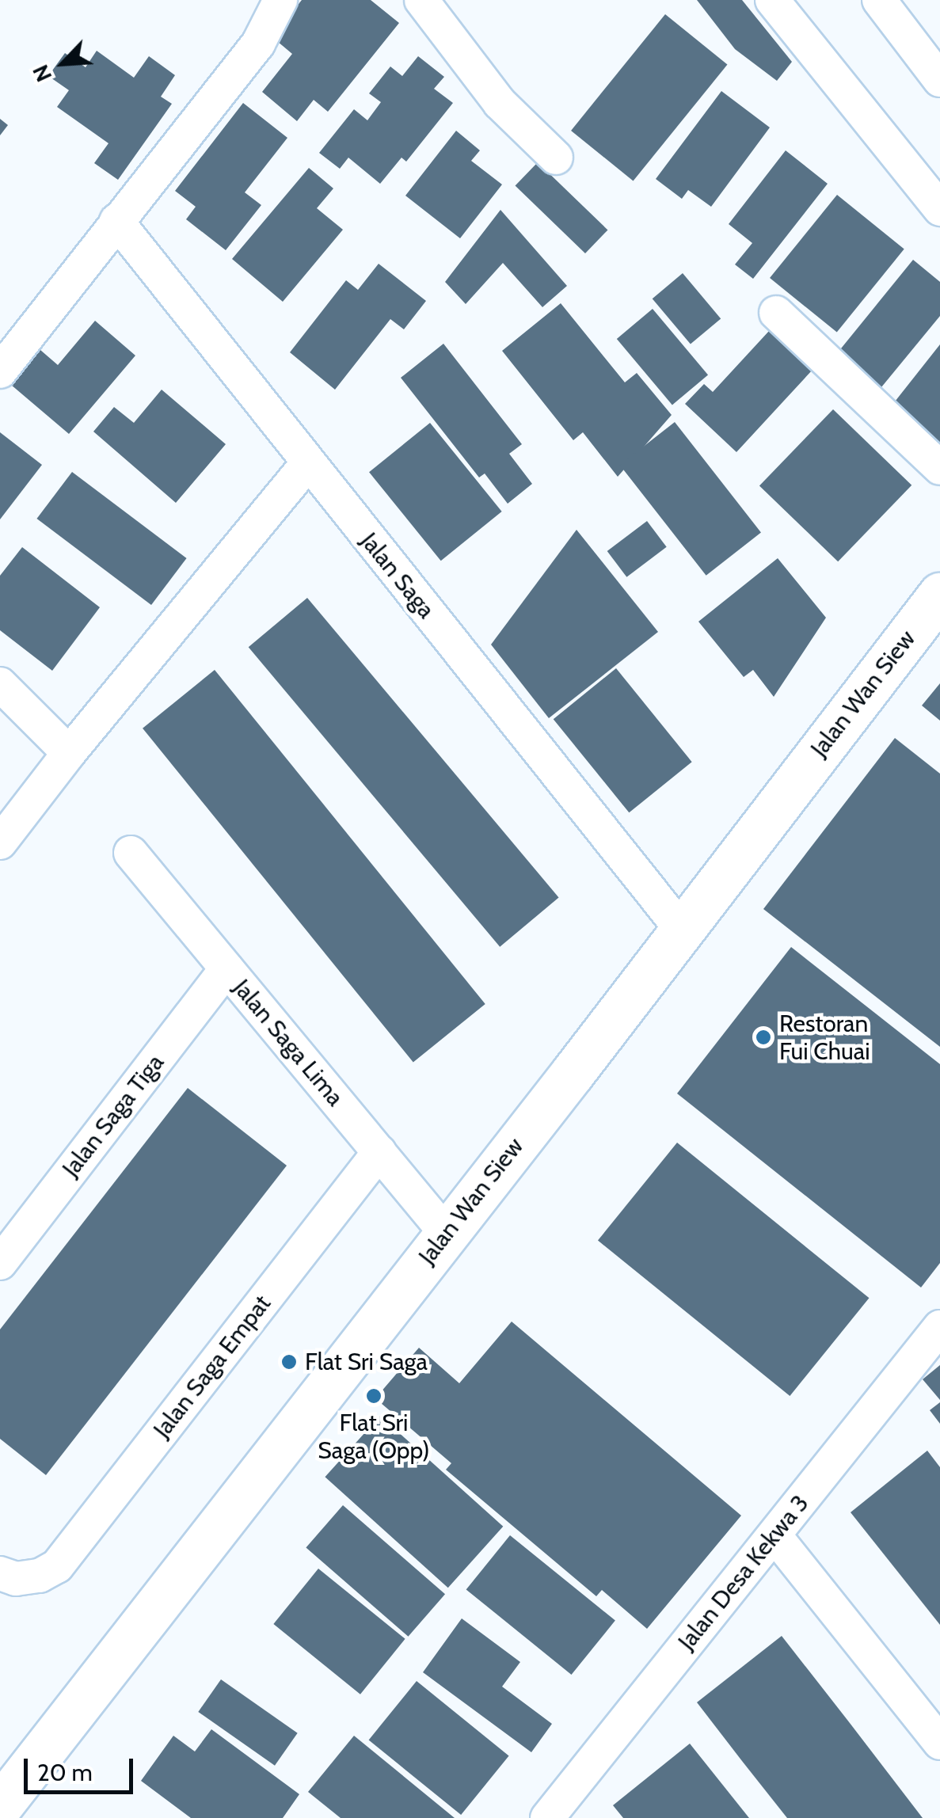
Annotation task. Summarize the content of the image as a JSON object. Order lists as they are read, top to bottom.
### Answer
{
  "streets": {
    "street": [
      "Jalan Saga",
      "Jalan Wan Siew",
      "Jalan Saga Lima",
      "Jalan Saga Tiga",
      "Jalan Saga Empat",
      "Jalan Desa Kekwa 3"
    ]
  },
  "crossings": [
    ["Jalan Saga", "Jalan Wan Siew"],
    ["Jalan Wan Siew", "Jalan Saga Lima"],
    ["Jalan Saga Lima", "Jalan Saga Tiga"],
    ["Jalan Saga Lima", "Jalan Saga Empat"]
  ],
  "places": ["Restoran Fui Chuai", "Flat Sri Saga", "Flat Sri Saga (Opp)"],
  "scale_bar": "20 m",
  "north": "bottom left"
}
